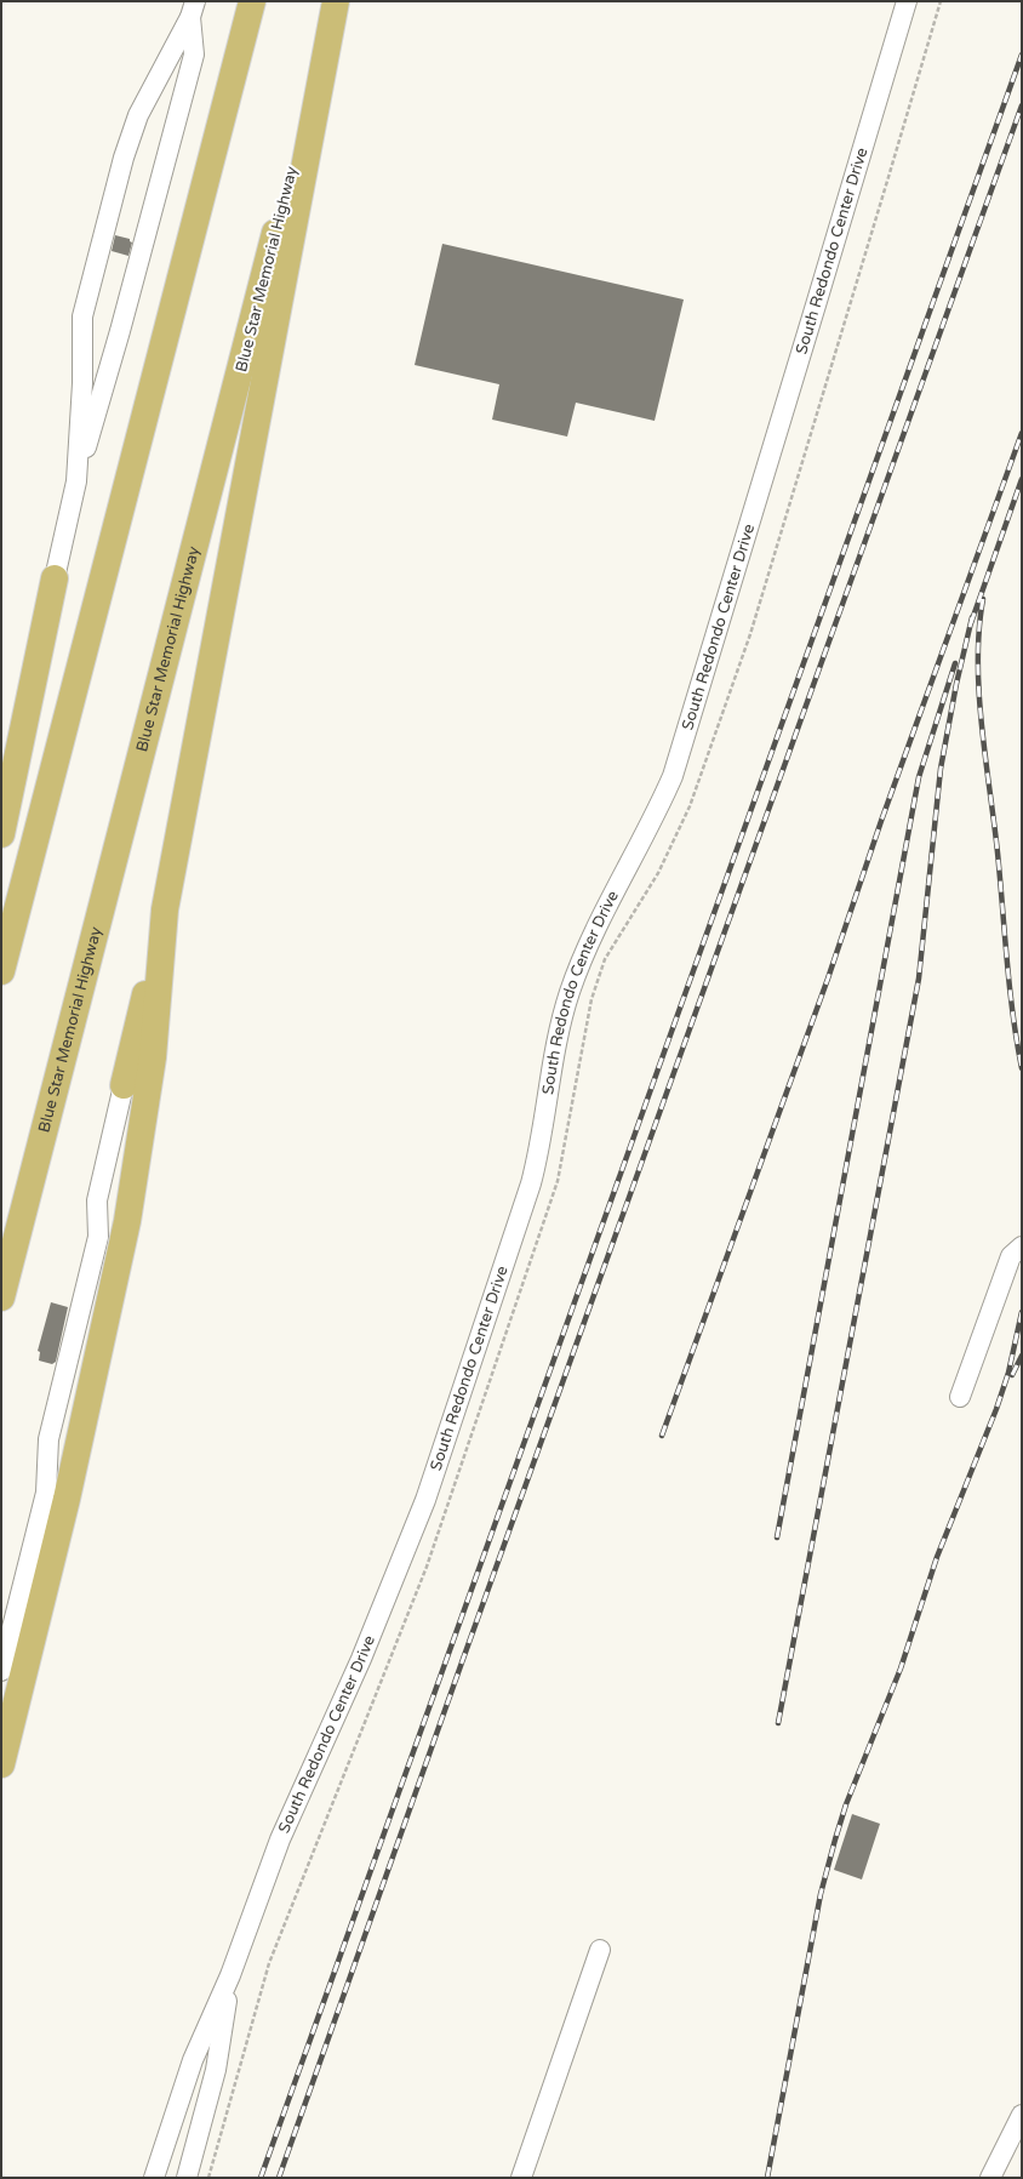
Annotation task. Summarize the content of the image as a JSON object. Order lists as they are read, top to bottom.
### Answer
{
  "streets": {
    "highway": ["Blue Star Memorial Highway"],
    "street": ["South Redondo Center Drive"]
  }
}
